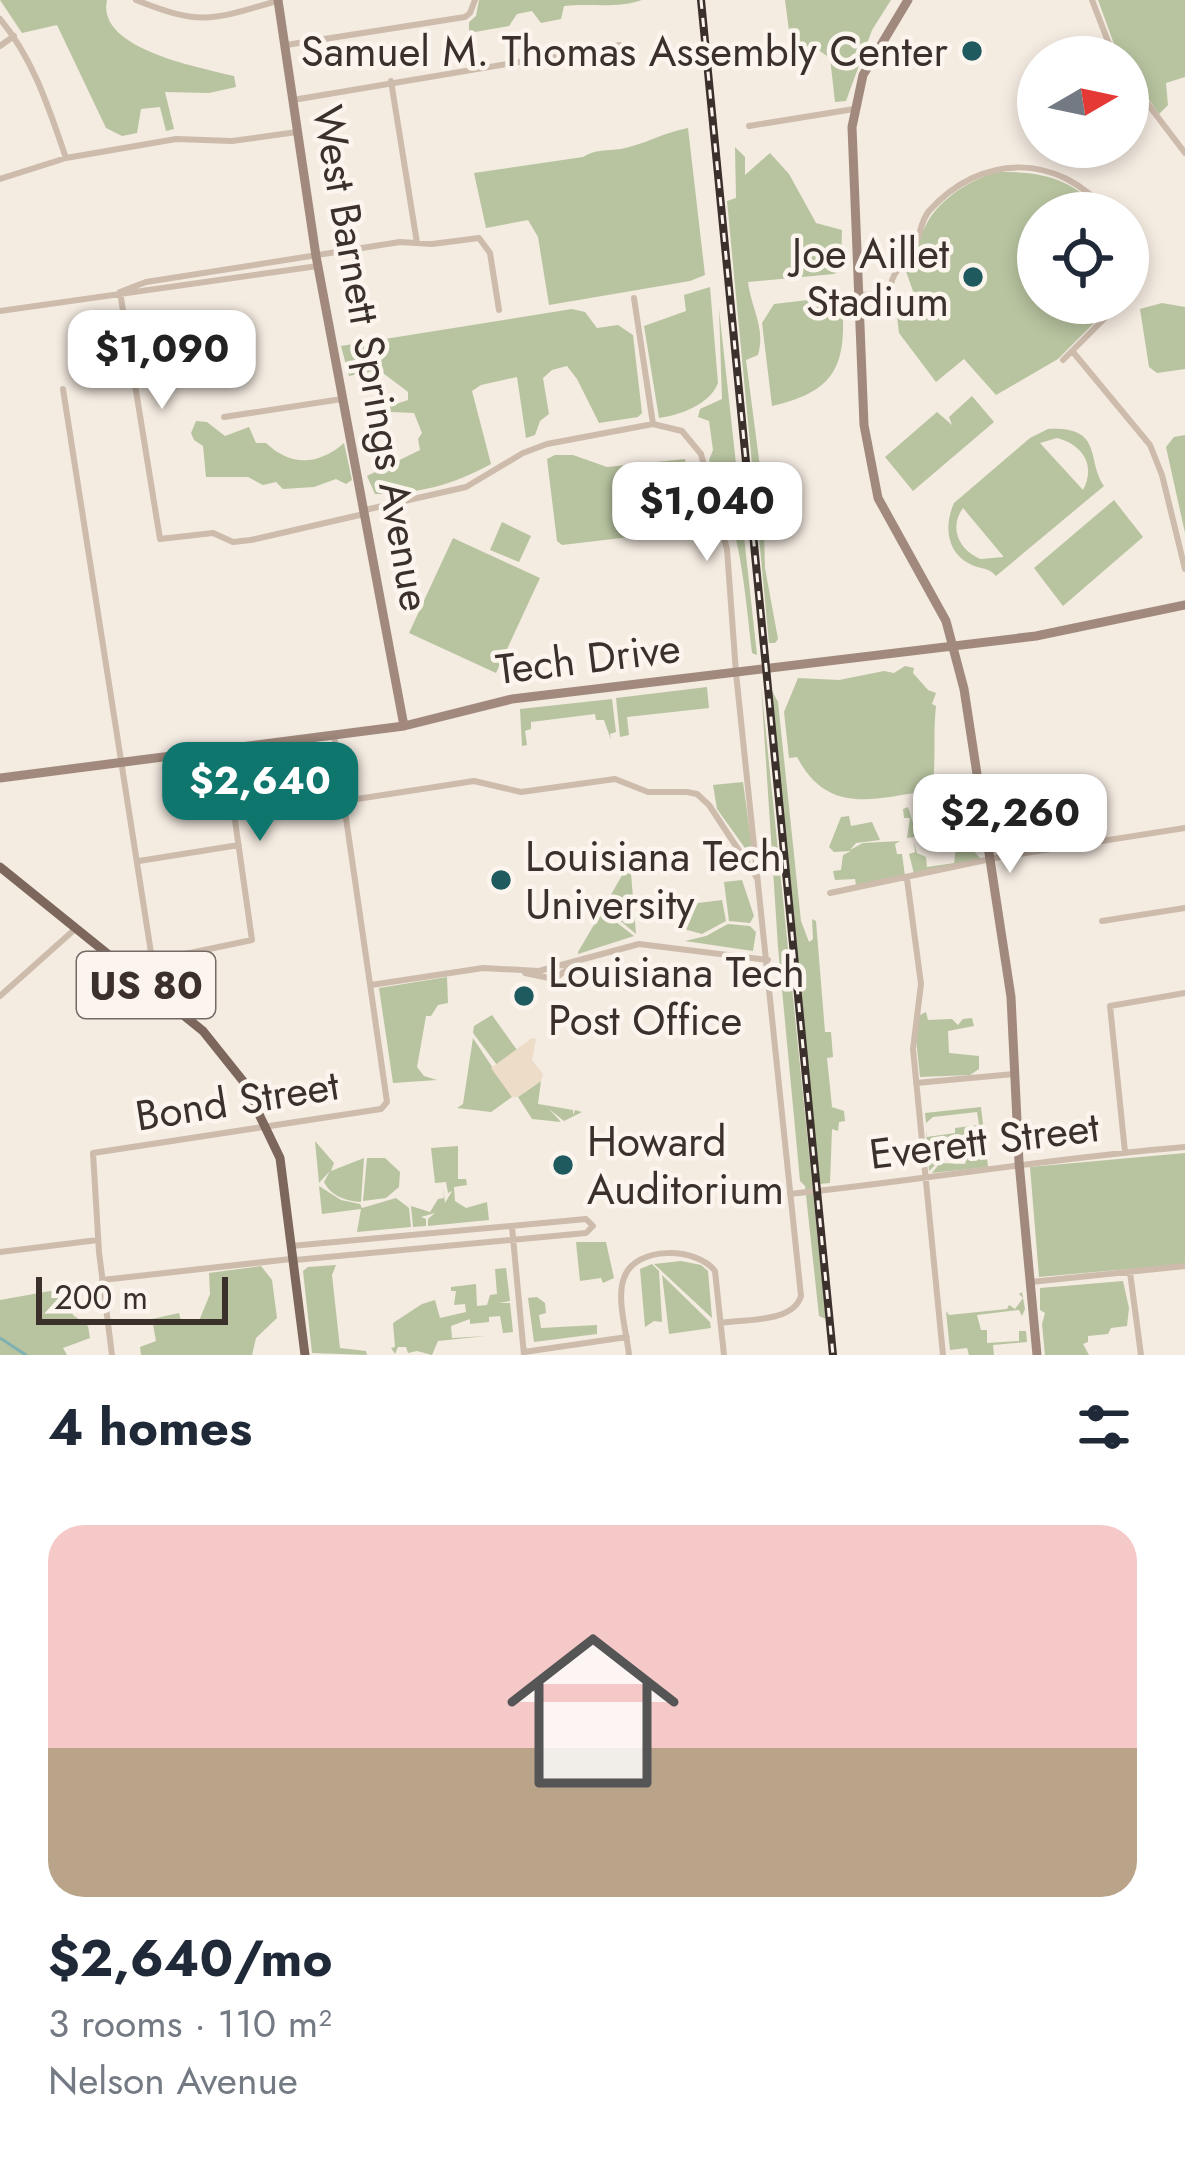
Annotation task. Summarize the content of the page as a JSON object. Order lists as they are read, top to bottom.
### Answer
{
  "streets": {
    "main road": ["West Barnett Springs Avenue", "Tech Drive", "US 80"],
    "street": ["Bond Street", "Everett Street"]
  },
  "crossings": [
    ["West Barnett Springs Avenue", "Tech Drive"],
    ["US 80", "Bond Street"]
  ],
  "places": [
    "Samuel M. Thomas Assembly Center",
    "Joe Aillet Stadium",
    "Louisiana Tech University",
    "Louisiana Tech Post Office",
    "Howard Auditorium"
  ],
  "scale_bar": "200 m",
  "north": "right",
  "page": {
    "price": [
      "$1,090",
      "$1,040",
      "$2,640",
      "$2,260"
    ],
    "scale": "200 m",
    "heading": "4 homes",
    "list": [
      {
        "name": "$2,640/mo",
        "note": "3 rooms · 110 m² · Nelson Avenue"
      }
    ]
  }
}
